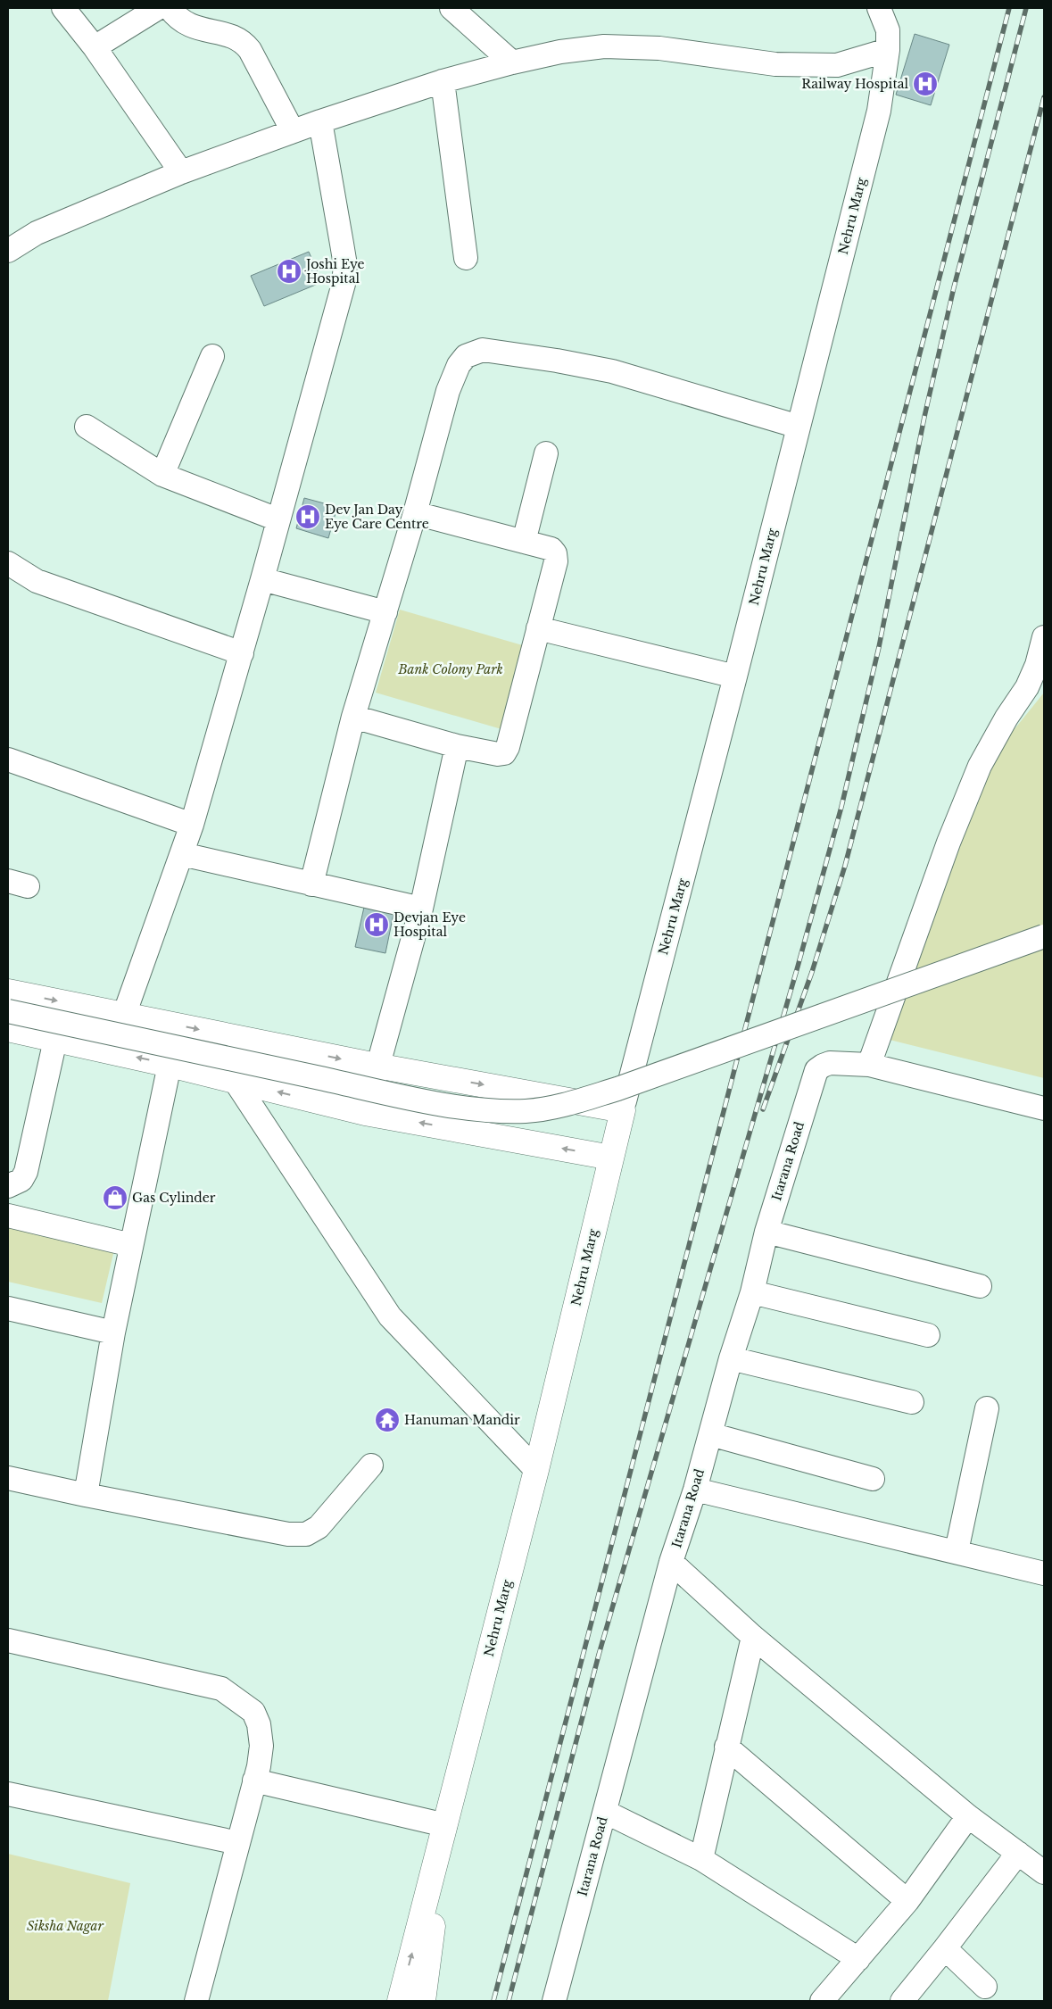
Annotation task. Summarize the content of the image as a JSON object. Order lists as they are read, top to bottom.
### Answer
{
  "streets": {
    "main road": ["Nehru Marg"],
    "street": ["Itarana Road"]
  },
  "parks": ["Bank Colony Park", "Siksha Nagar"],
  "places": {
    "hospital": [
      "Railway Hospital",
      "Joshi Eye Hospital",
      "Dev Jan Day Eye Care Centre",
      "Devjan Eye Hospital"
    ],
    "shop": ["Gas Cylinder"],
    "temple": ["Hanuman Mandir"]
  }
}
